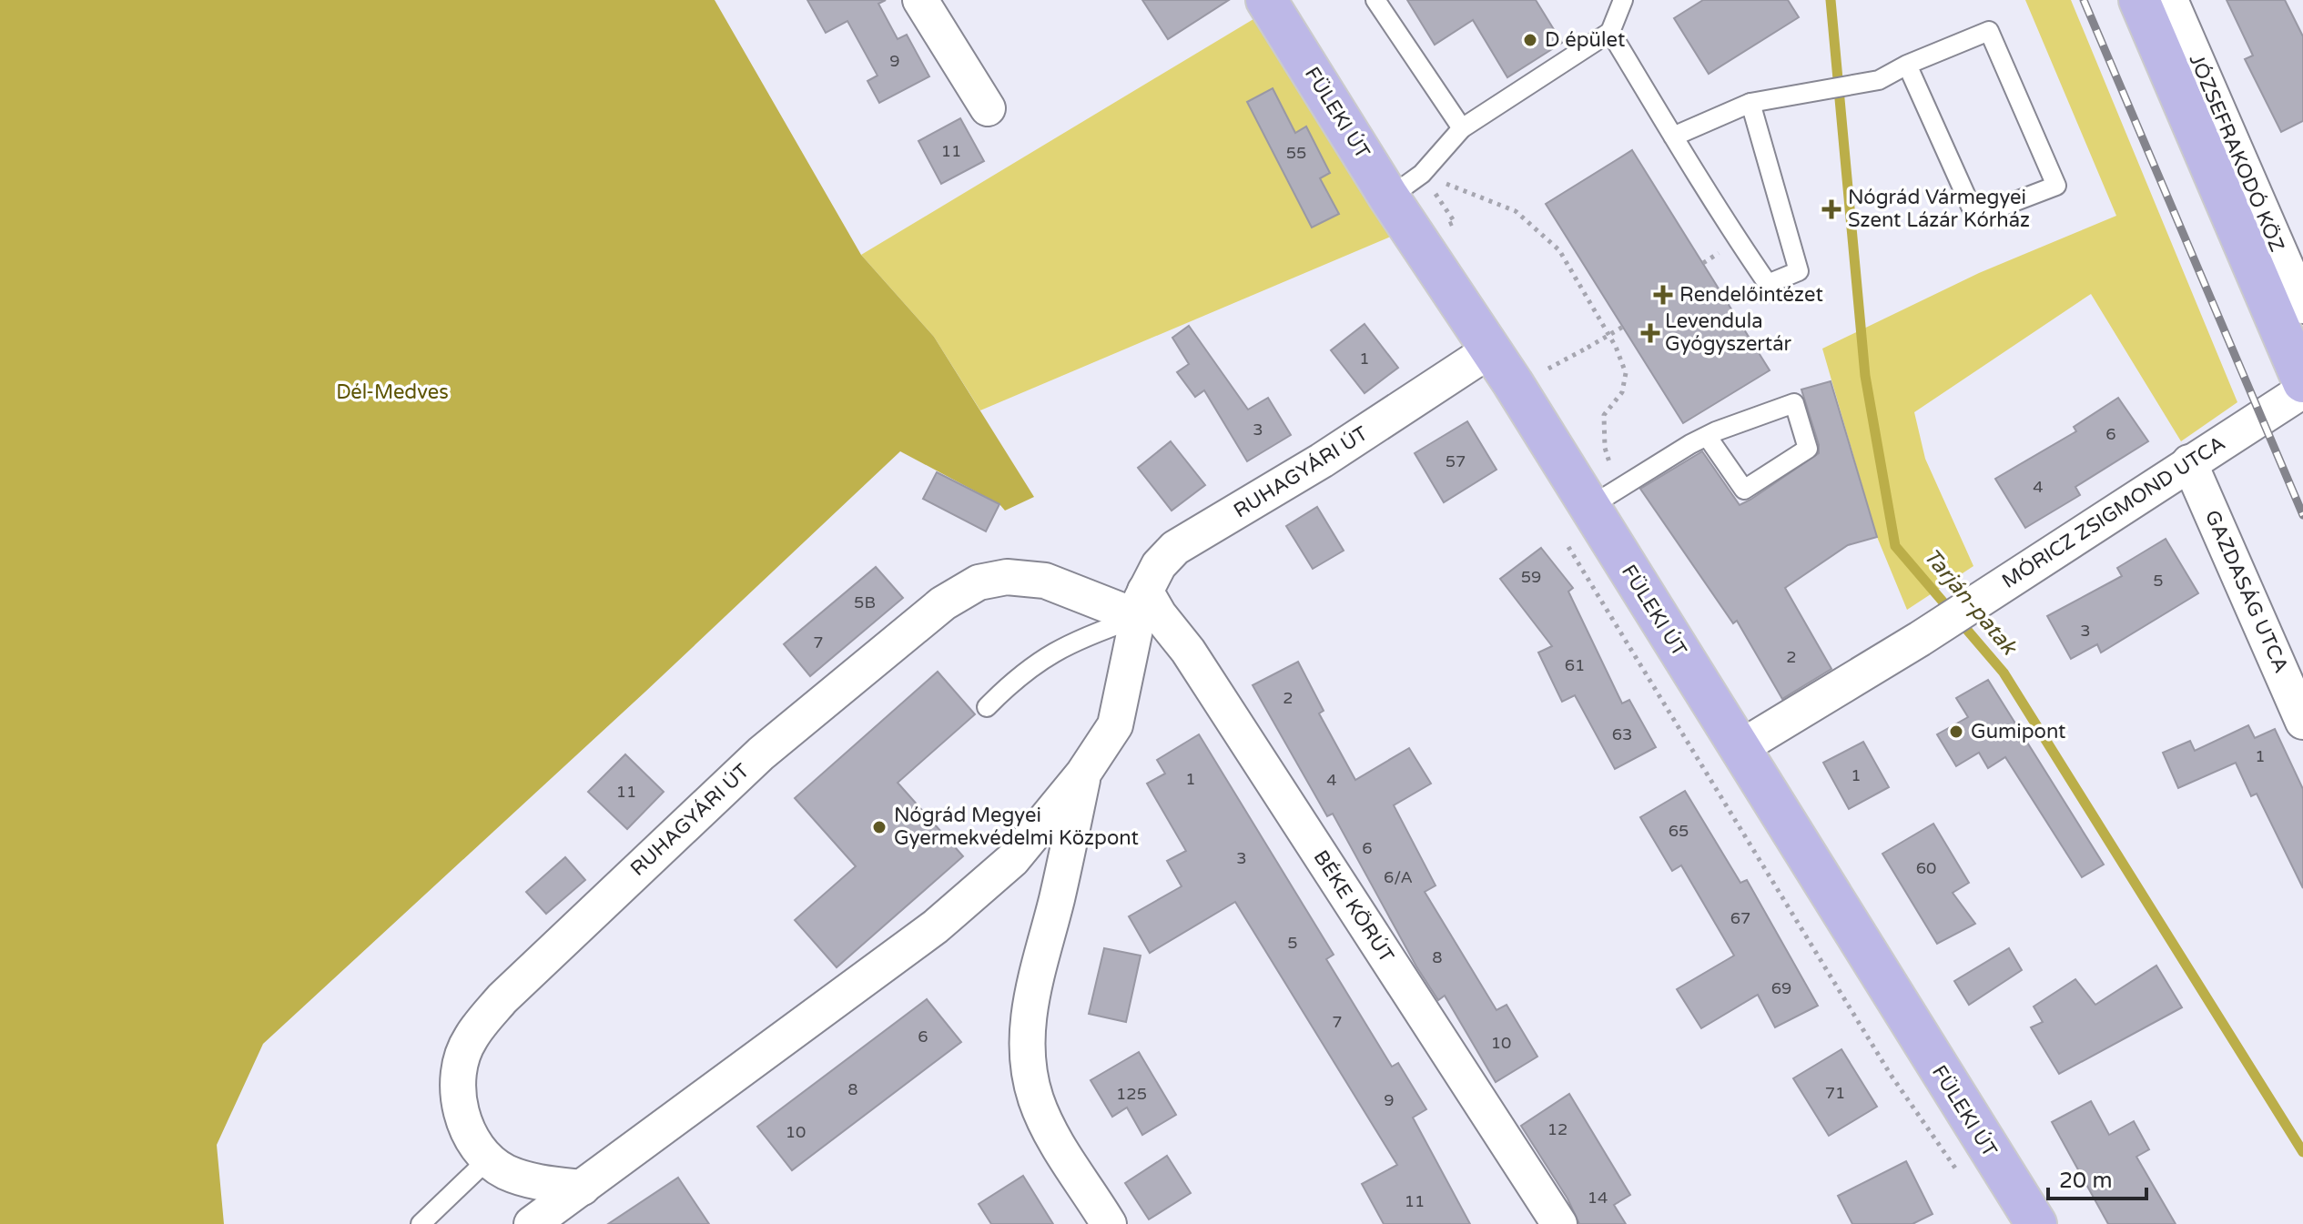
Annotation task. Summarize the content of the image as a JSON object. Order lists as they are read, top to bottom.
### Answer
{
  "streets": {
    "main road": ["FÜLEKI ÚT"],
    "street": [
      "JÓZSEFRAKODÓ KÖZ",
      "RUHAGYÁRI ÚT",
      "MÓRICZ ZSIGMOND UTCA",
      "GAZDASÁG UTCA",
      "BÉKE KÖRÚT"
    ]
  },
  "crossings": [
    ["FÜLEKI ÚT", "RUHAGYÁRI ÚT"],
    ["FÜLEKI ÚT", "MÓRICZ ZSIGMOND UTCA"],
    ["RUHAGYÁRI ÚT", "BÉKE KÖRÚT"],
    ["MÓRICZ ZSIGMOND UTCA", "GAZDASÁG UTCA"]
  ],
  "water": ["Tarján-patak"],
  "parks": ["Dél-Medves"],
  "places": {
    "other": ["D épület", "Gumipont", "Nógrád Megyei Gyermekvédelmi Központ"],
    "health": ["Nógrád Vármegyei Szent Lázár Kórház", "Rendelőintézet", "Levendula Gyógyszertár"]
  },
  "house_numbers": [
    "9",
    "11",
    "55",
    "1",
    "3",
    "6",
    "57",
    "4",
    "59",
    "5",
    "5B",
    "3",
    "7",
    "2",
    "61",
    "2",
    "63",
    "1",
    "1",
    "1",
    "4",
    "11",
    "65",
    "6",
    "3",
    "60",
    "6/A",
    "67",
    "5",
    "8",
    "69",
    "7",
    "6",
    "10",
    "8",
    "71",
    "125",
    "9",
    "12",
    "10",
    "14",
    "11"
  ],
  "scale_bar": "20 m"
}
